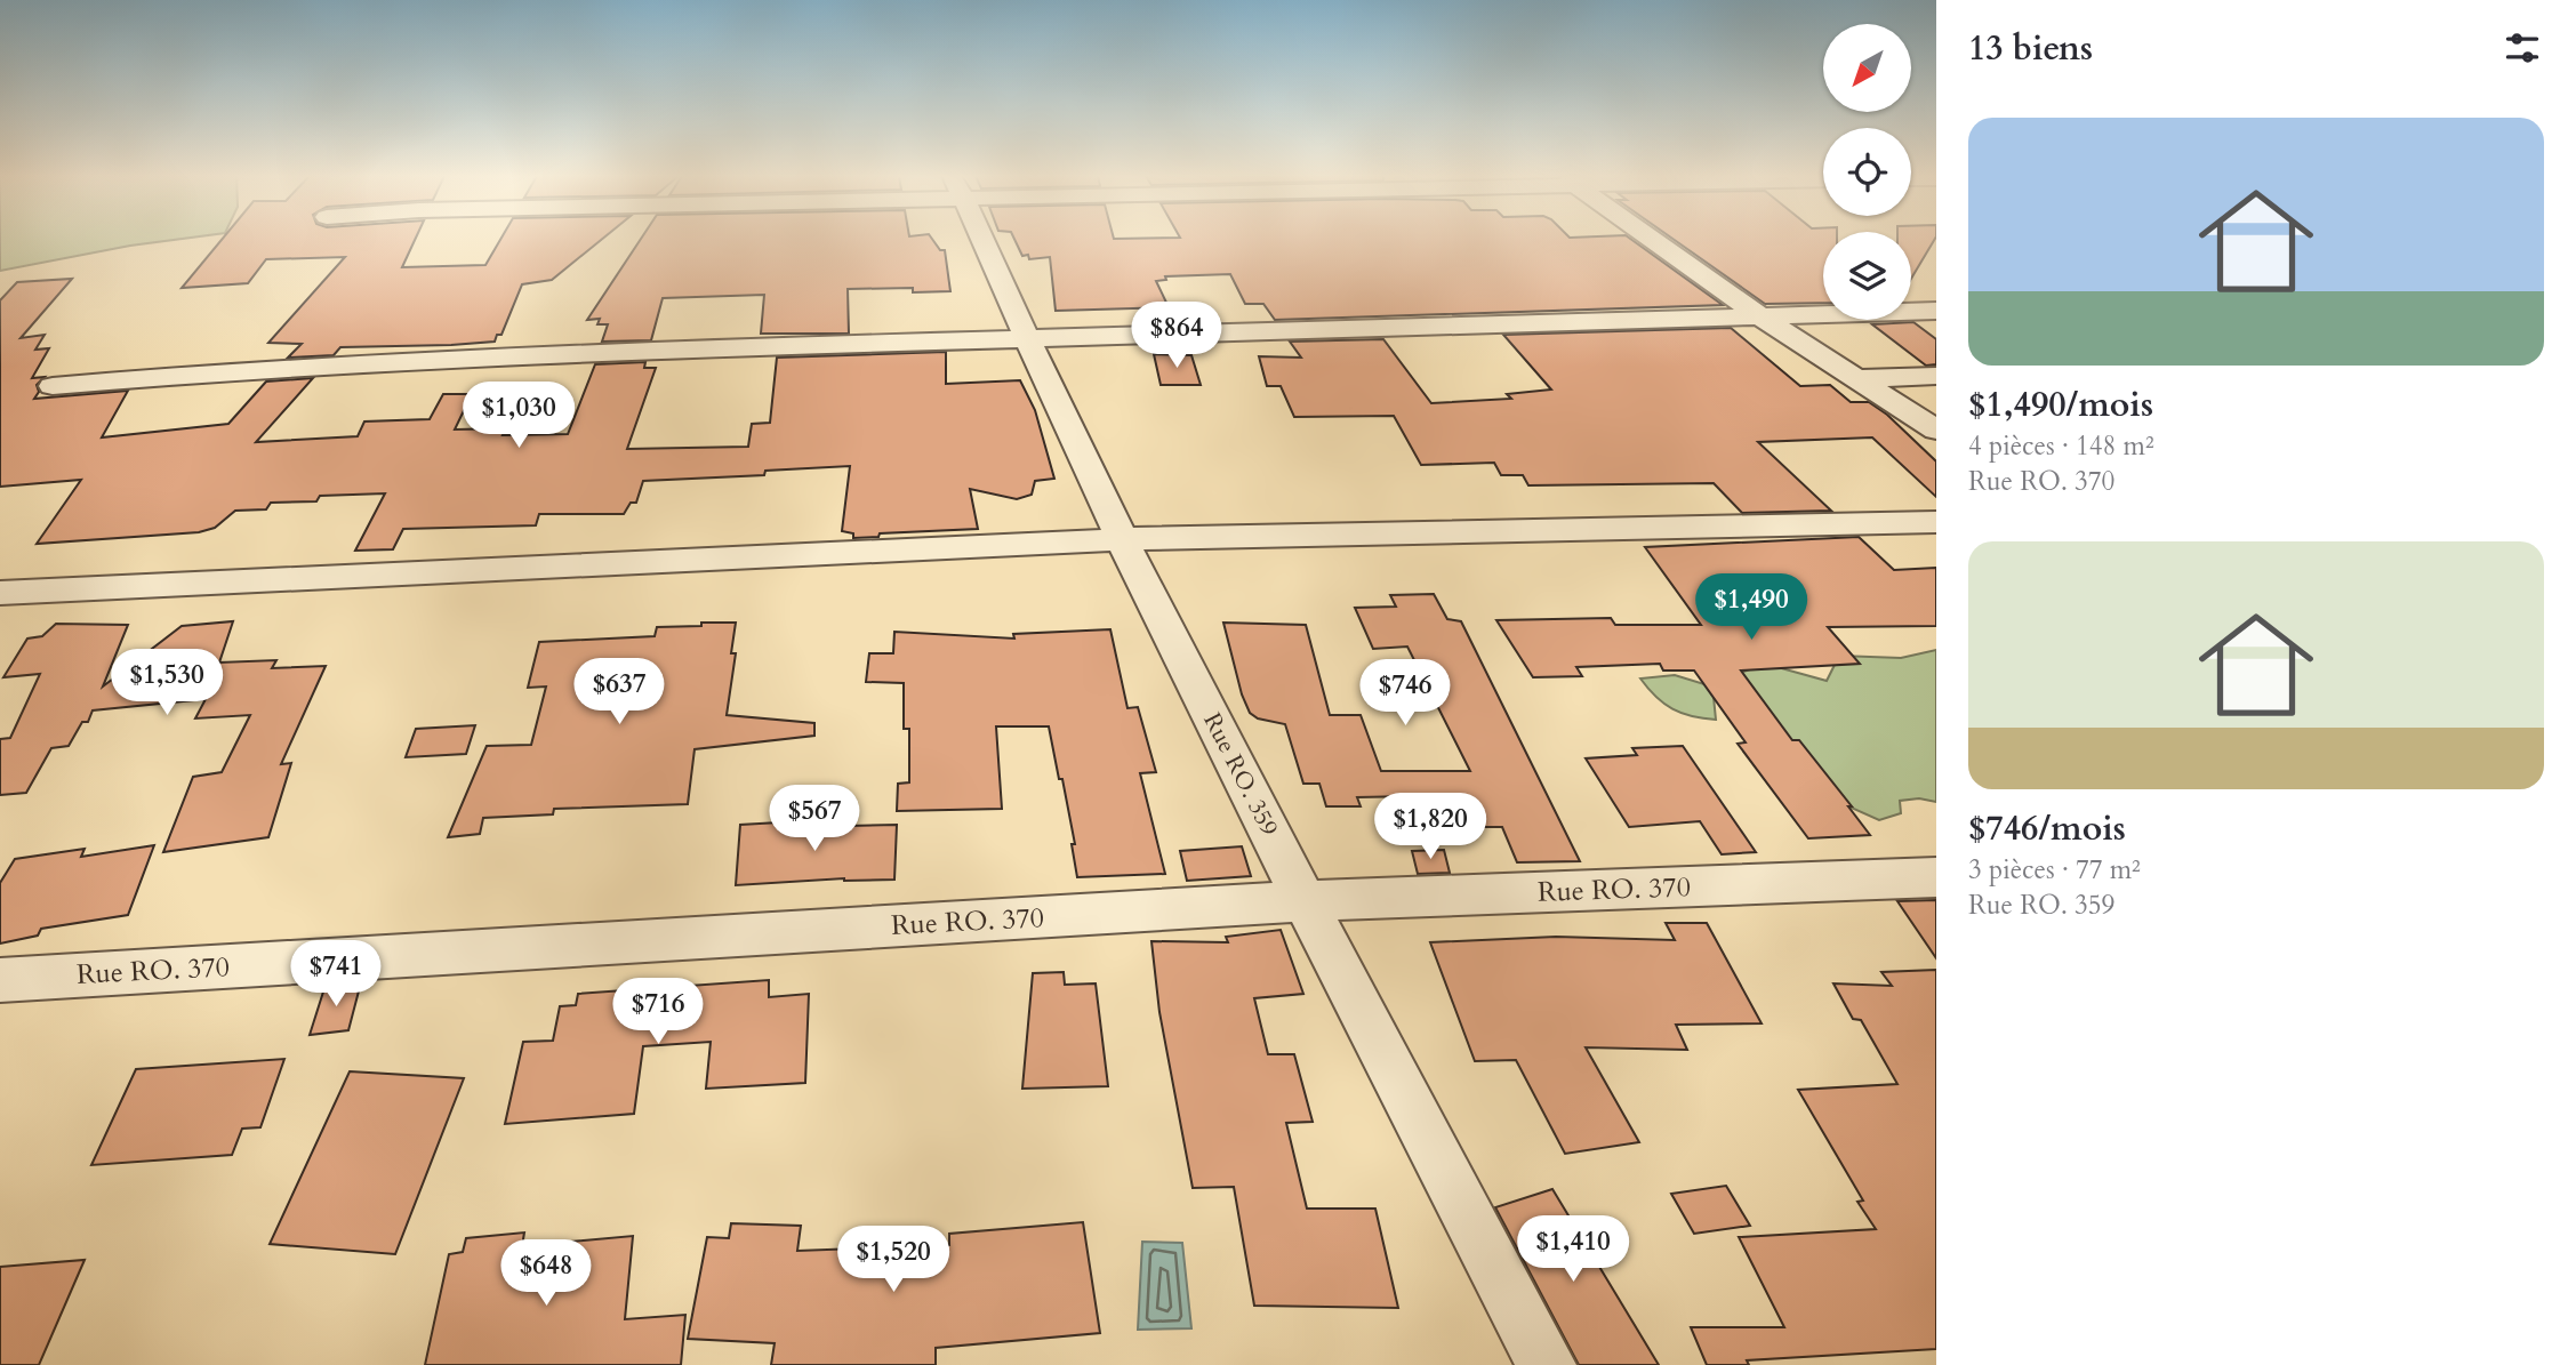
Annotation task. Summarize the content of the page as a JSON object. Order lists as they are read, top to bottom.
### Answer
{
  "streets": {
    "street": ["Rue RO. 359", "Rue RO. 370"]
  },
  "crossings": [
    ["Rue RO. 359", "Rue RO. 370"]
  ],
  "north": "bottom left",
  "page": {
    "heading": "13 biens",
    "list": [
      {
        "name": "$1,490/mois",
        "note": "4 pièces · 148 m² · Rue RO. 370"
      },
      {
        "name": "$746/mois",
        "note": "3 pièces · 77 m² · Rue RO. 359"
      }
    ],
    "price": [
      "$864",
      "$1,030",
      "$1,490",
      "$1,530",
      "$637",
      "$746",
      "$567",
      "$1,820",
      "$741",
      "$716",
      "$1,410",
      "$1,520",
      "$648"
    ]
  }
}
